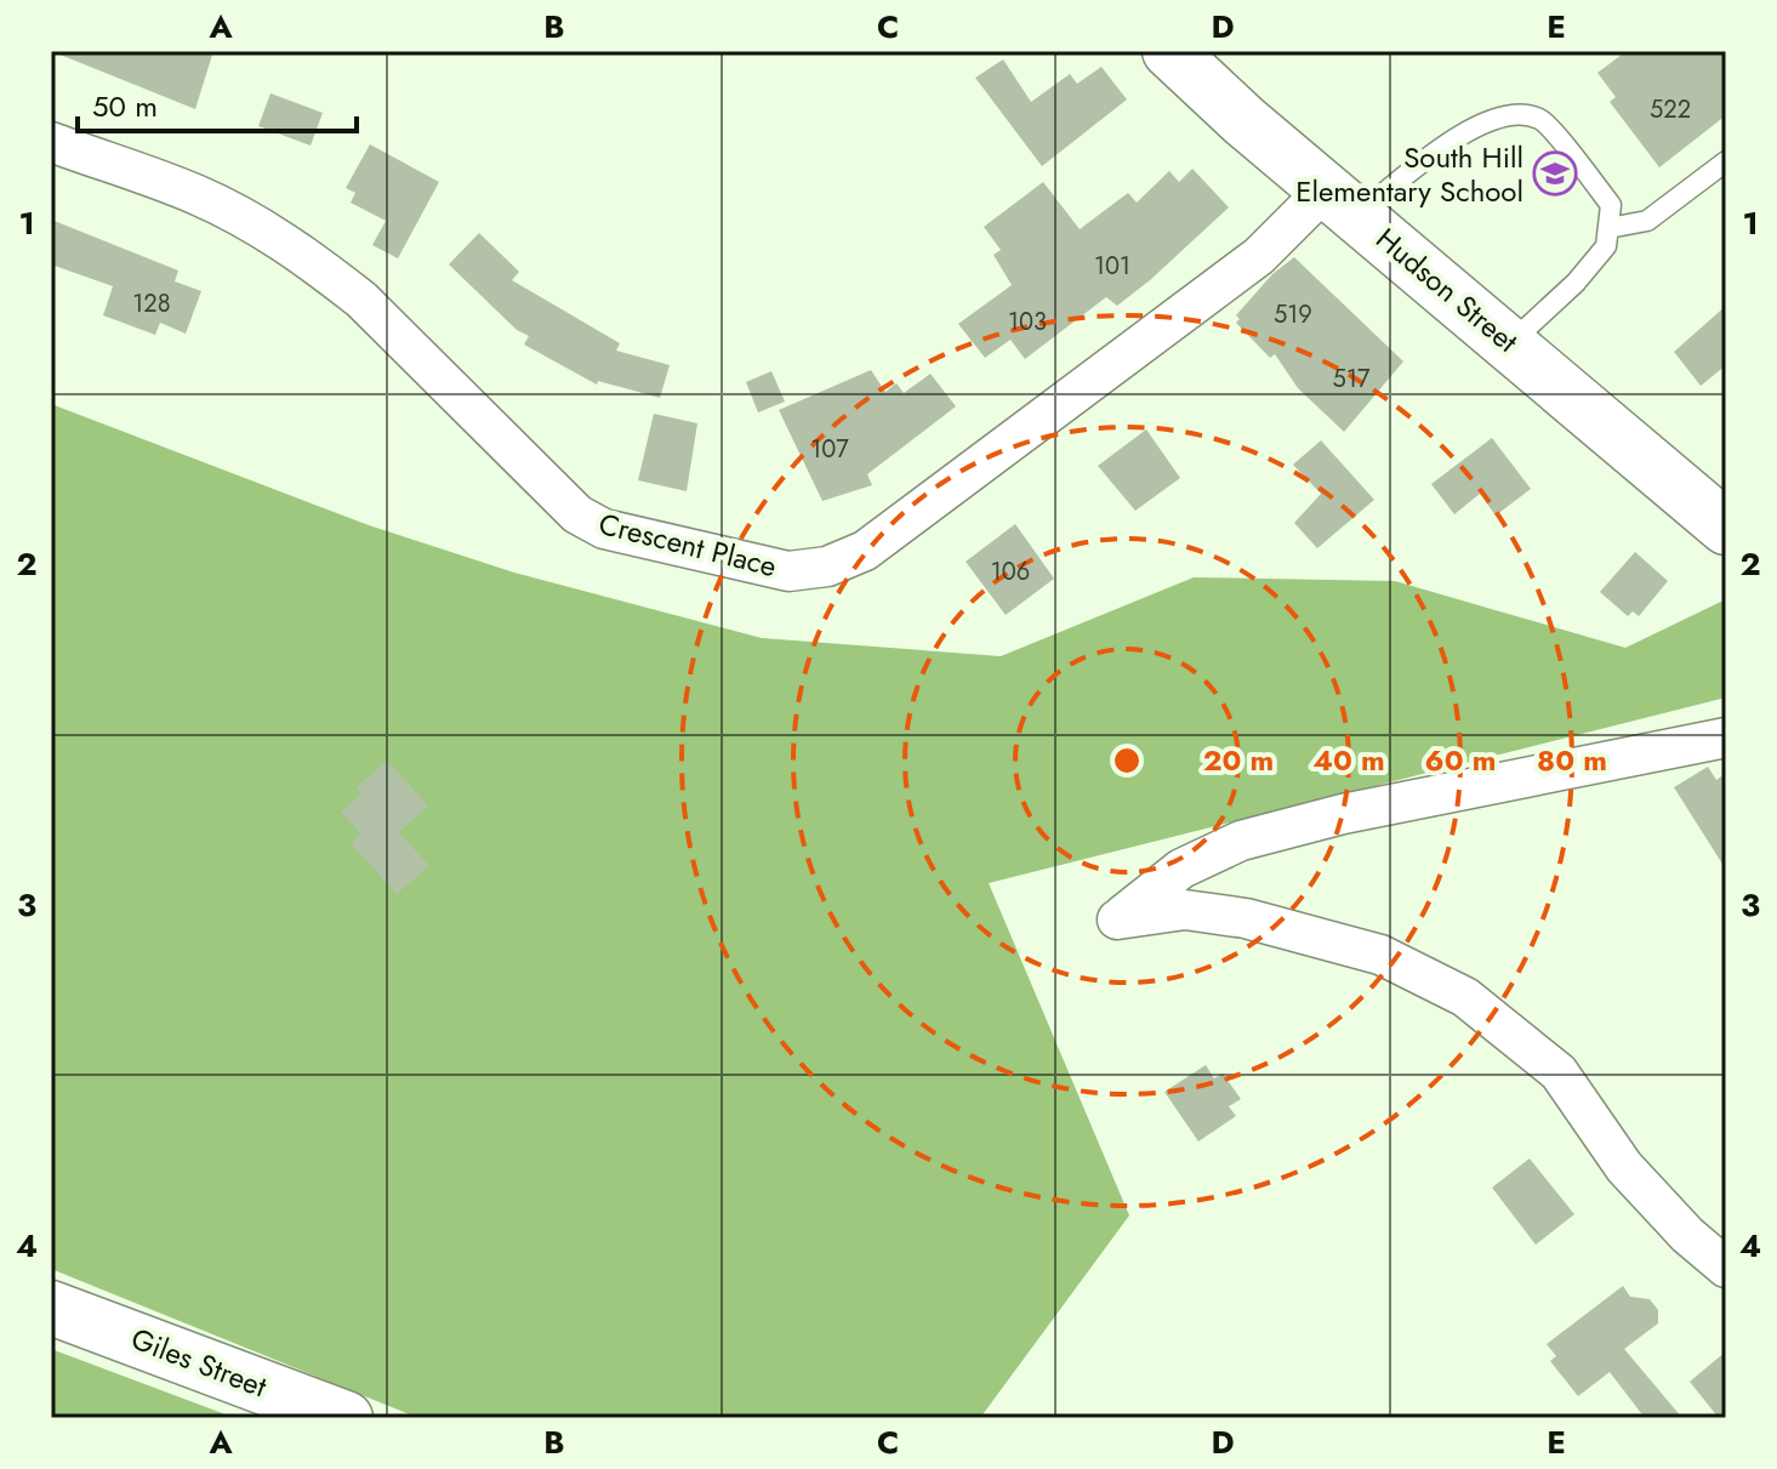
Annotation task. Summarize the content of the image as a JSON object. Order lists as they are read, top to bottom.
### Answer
{
  "streets": {
    "street": ["Hudson Street", "Crescent Place", "Giles Street"]
  },
  "crossings": [
    ["Hudson Street", "Crescent Place"]
  ],
  "places": {
    "school or university": ["South Hill Elementary School"]
  },
  "house_numbers": [
    "522",
    "101",
    "128",
    "519",
    "103",
    "517",
    "107",
    "106"
  ],
  "scale_bar": "50 m",
  "grid": {
    "columns": [
      "A",
      "B",
      "C",
      "D",
      "E"
    ],
    "rows": [
      "1",
      "2",
      "3",
      "4"
    ]
  },
  "rings": [
    "20 m",
    "40 m",
    "60 m",
    "80 m"
  ]
}
